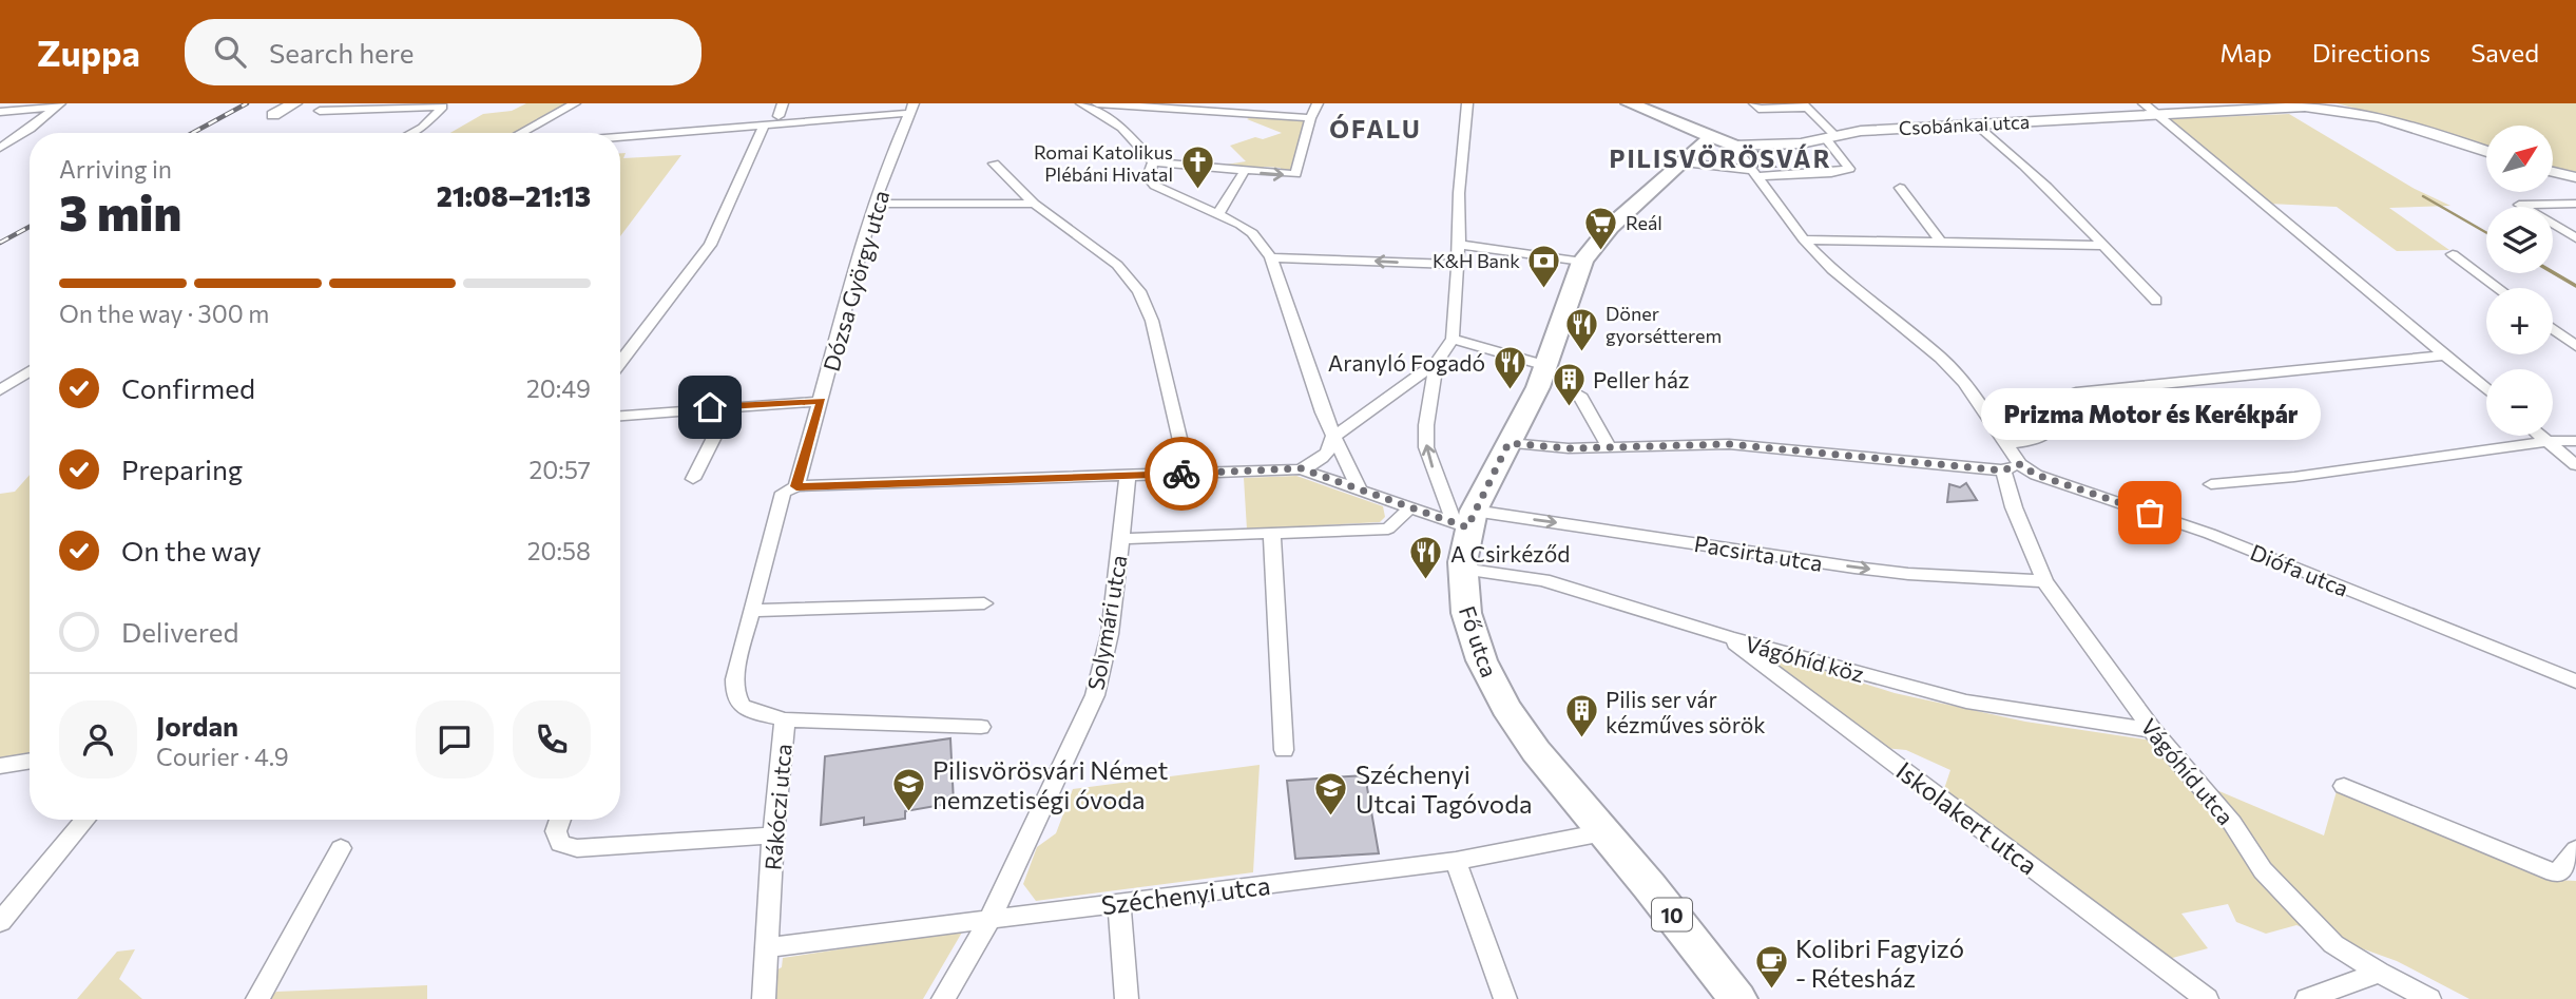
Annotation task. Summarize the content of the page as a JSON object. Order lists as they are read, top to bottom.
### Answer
{
  "streets": {
    "main road": ["Csobánkai utca", "Fő utca", "10"],
    "street": [
      "Dózsa György utca",
      "Pacsirta utca",
      "Diófa utca",
      "Solymári utca",
      "Vágóhíd köz",
      "Vágóhíd utca",
      "Rákóczi utca",
      "Iskolakert utca",
      "Széchenyi utca"
    ]
  },
  "crossings": [
    ["Dózsa György utca", "Rákóczi utca"],
    ["Pacsirta utca", "Fő utca"],
    ["Pacsirta utca", "Vágóhíd utca"],
    ["Diófa utca", "Vágóhíd utca"],
    ["Solymári utca", "Széchenyi utca"],
    ["Fő utca", "Vágóhíd köz"],
    ["Fő utca", "Széchenyi utca"],
    ["Vágóhíd köz", "Vágóhíd utca"],
    ["Vágóhíd köz", "Iskolakert utca"],
    ["Rákóczi utca", "Széchenyi utca"]
  ],
  "districts": ["ÓFALU", "PILISVÖRÖSVÁR"],
  "places": {
    "church": ["Romai Katolikus Plébáni Hivatal"],
    "supermarket": ["Reál"],
    "bank": ["K&H Bank"],
    "restaurant": ["Döner gyorsétterem", "Aranyló Fogadó", "A Csirkéződ"],
    "building": ["Peller ház", "Pilis ser vár kézműves sörök"],
    "other": ["Prizma Motor és Kerékpár"],
    "school or university": ["Pilisvörösvári Német nemzetiségi óvoda", "Széchenyi Utcai Tagóvoda"],
    "cafe": ["Kolibri Fagyizó - Rétesház"]
  },
  "north": "top right",
  "page": {
    "header": "Zuppa",
    "search": "Search here",
    "nav": ["Map", "Directions", "Saved"],
    "map_buttons": ["+", "−"],
    "heading": ["3 min", "Arriving in", "21:08–21:13"],
    "panel": ["Jordan", "Courier · 4.9"],
    "bar": "On the way · 300 m",
    "list": [
      ["Confirmed", "20:49"],
      ["Preparing", "20:57"],
      ["On the way", "20:58"],
      "Delivered"
    ],
    "bubble": "Prizma Motor és Kerékpár"
  }
}
